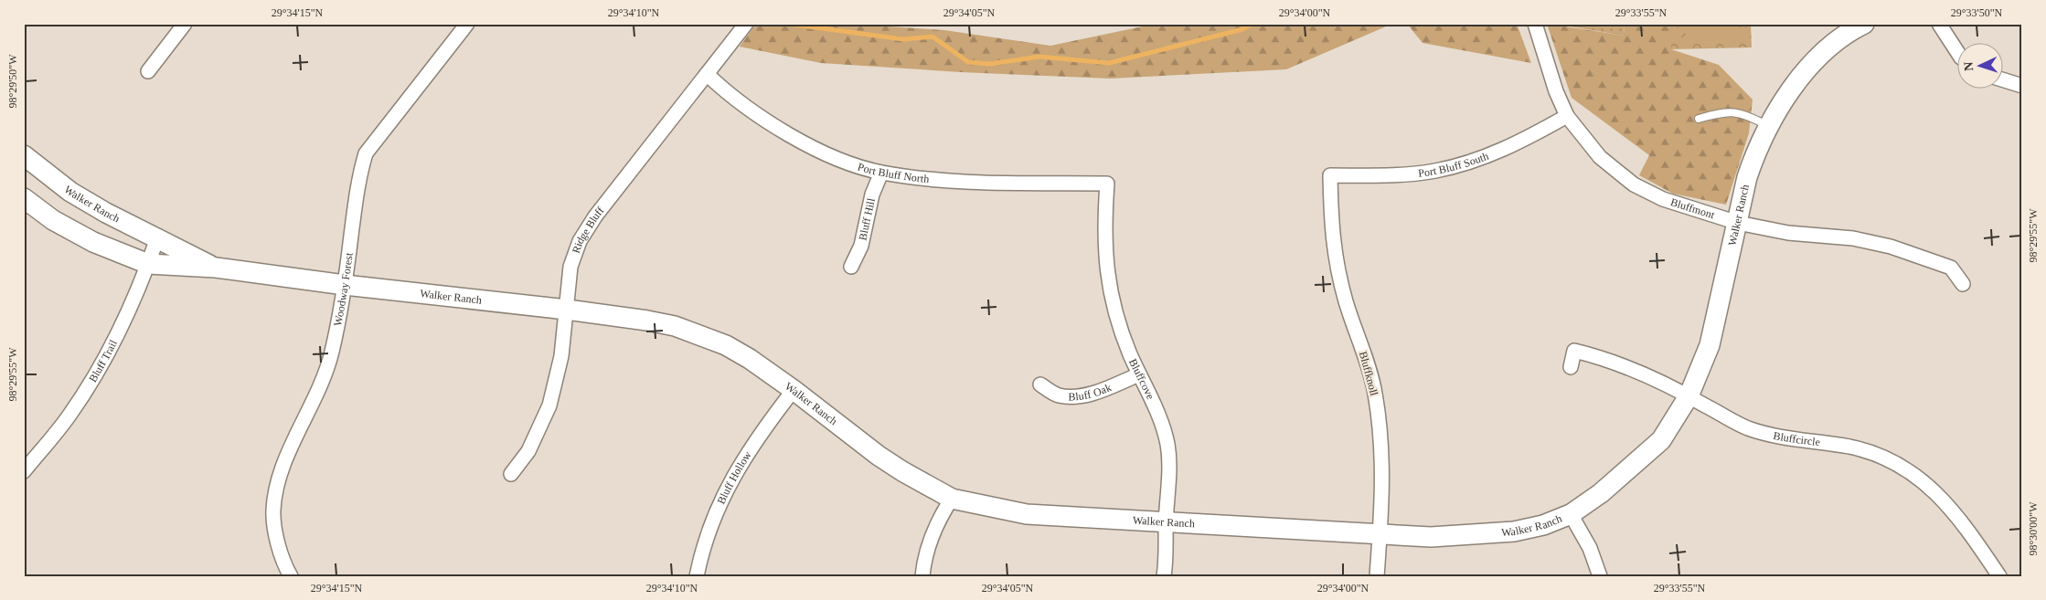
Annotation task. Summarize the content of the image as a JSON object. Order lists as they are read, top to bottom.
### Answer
{
  "streets": {
    "street": [
      "Port Bluff South",
      "Port Bluff North",
      "Walker Ranch",
      "Bluffmont",
      "Bluff Hill",
      "Ridge Bluff",
      "Woodway Forest",
      "Bluff Trail",
      "Bluffknoll",
      "Bluffcove",
      "Bluff Oak",
      "Bluffcircle",
      "Bluff Hollow"
    ]
  },
  "crossings": [
    ["Port Bluff South", "Bluffmont"],
    ["Port Bluff South", "Bluffknoll"],
    ["Port Bluff North", "Bluff Hill"],
    ["Port Bluff North", "Ridge Bluff"],
    ["Port Bluff North", "Bluffcove"],
    ["Walker Ranch", "Bluffmont"],
    ["Walker Ranch", "Ridge Bluff"],
    ["Walker Ranch", "Woodway Forest"],
    ["Walker Ranch", "Bluff Trail"],
    ["Walker Ranch", "Bluffknoll"],
    ["Walker Ranch", "Bluffcove"],
    ["Walker Ranch", "Bluffcircle"],
    ["Walker Ranch", "Bluff Hollow"],
    ["Bluffcove", "Bluff Oak"]
  ],
  "north": "left",
  "coordinates": [
    "29°34'15\"N",
    "29°34'10\"N",
    "29°34'05\"N",
    "29°34'00\"N",
    "29°33'55\"N",
    "29°33'50\"N",
    "98°29'50\"W",
    "98°29'55\"W",
    "98°30'00\"W"
  ]
}
